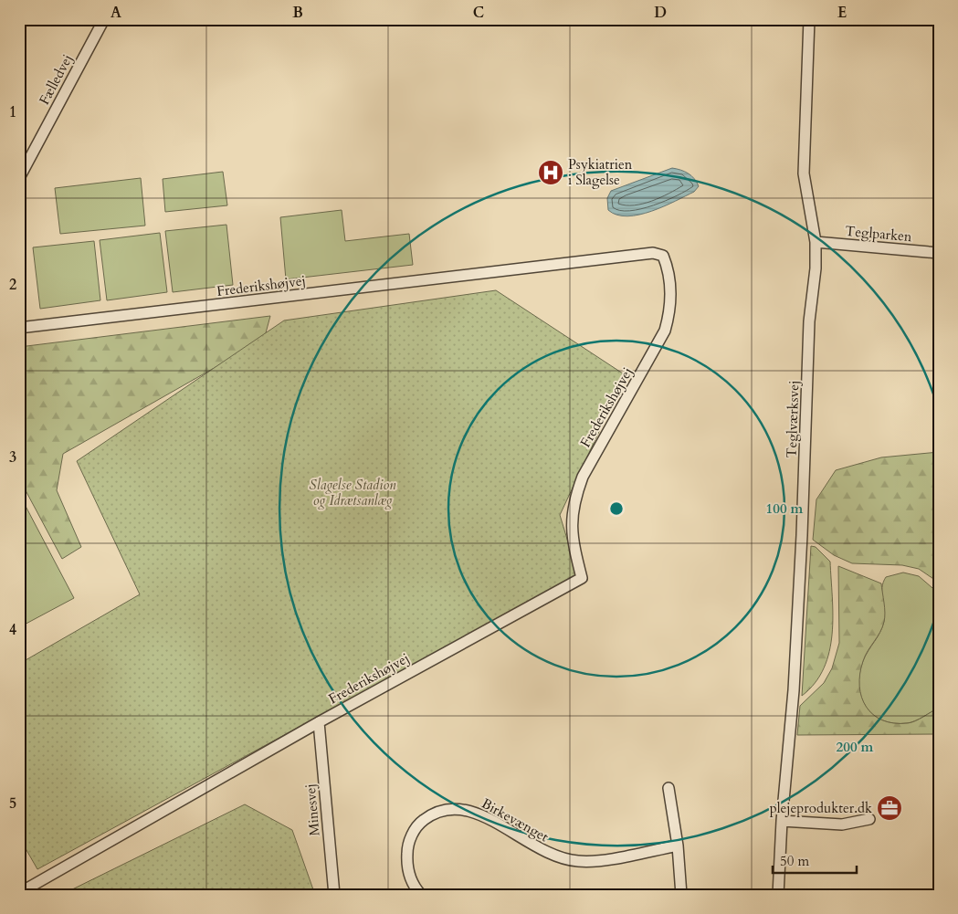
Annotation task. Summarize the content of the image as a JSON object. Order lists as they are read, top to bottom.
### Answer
{
  "streets": {
    "street": [
      "Fælledvej",
      "Teglparken",
      "Frederikshøjvej",
      "Teglværksvej",
      "Minesvej",
      "Birkevænget"
    ]
  },
  "crossings": [
    ["Teglparken", "Teglværksvej"],
    ["Frederikshøjvej", "Minesvej"]
  ],
  "parks": ["Slagelse Stadion og Idrætsanlæg"],
  "places": {
    "hospital": ["Psykiatrien i Slagelse"],
    "office": ["plejeprodukter.dk"]
  },
  "scale_bar": "50 m",
  "grid": {
    "columns": [
      "A",
      "B",
      "C",
      "D",
      "E"
    ],
    "rows": [
      "1",
      "2",
      "3",
      "4",
      "5"
    ]
  },
  "rings": ["100 m", "200 m"]
}
